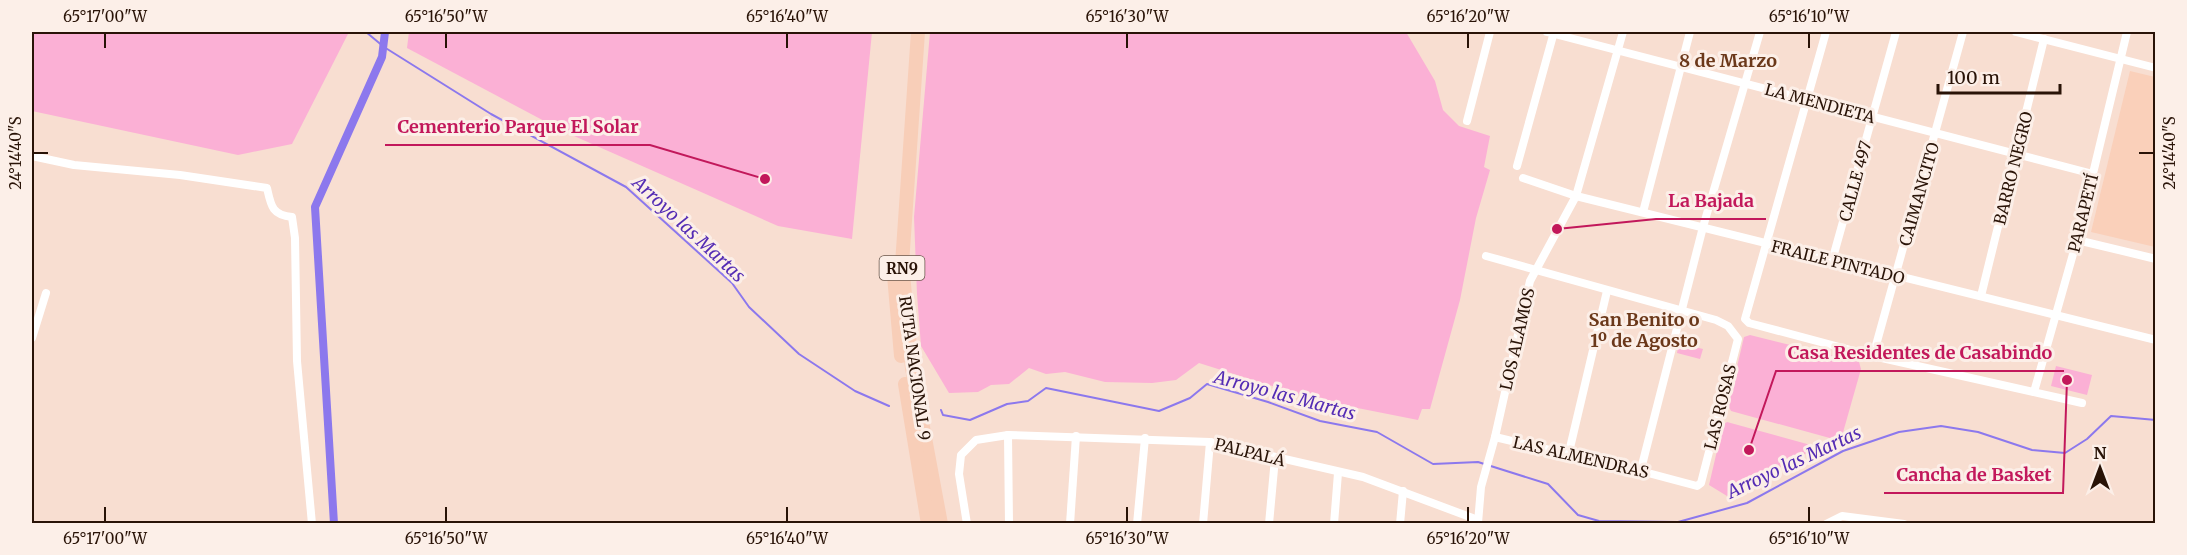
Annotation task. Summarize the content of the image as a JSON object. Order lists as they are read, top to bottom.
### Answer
{
  "streets": {
    "main road": ["RN9", "RUTA NACIONAL 9"],
    "street": [
      "LA MENDIETA",
      "BARRO NEGRO",
      "CALLE 497",
      "CAIMANCITO",
      "PARAPETÍ",
      "FRAILE PINTADO",
      "LOS ALAMOS",
      "LAS ROSAS",
      "PALPALÁ",
      "LAS ALMENDRAS"
    ]
  },
  "crossings": [
    ["LA MENDIETA", "BARRO NEGRO"],
    ["LA MENDIETA", "CALLE 497"],
    ["LA MENDIETA", "CAIMANCITO"],
    ["LA MENDIETA", "PARAPETÍ"],
    ["LA MENDIETA", "LOS ALAMOS"],
    ["BARRO NEGRO", "FRAILE PINTADO"],
    ["CALLE 497", "FRAILE PINTADO"],
    ["CAIMANCITO", "FRAILE PINTADO"],
    ["PARAPETÍ", "FRAILE PINTADO"],
    ["FRAILE PINTADO", "LOS ALAMOS"],
    ["LOS ALAMOS", "PALPALÁ"],
    ["LOS ALAMOS", "LAS ALMENDRAS"],
    ["LAS ROSAS", "LAS ALMENDRAS"]
  ],
  "districts": ["8 de Marzo", "San Benito o 1º de Agosto"],
  "water": ["Arroyo las Martas"],
  "places": [
    "Cementerio Parque El Solar",
    "La Bajada",
    "Cancha de Basket",
    "Casa Residentes de Casabindo"
  ],
  "scale_bar": "100 m",
  "north": "top",
  "coordinates": [
    "65°17'00\"W",
    "65°16'50\"W",
    "65°16'40\"W",
    "65°16'30\"W",
    "65°16'20\"W",
    "65°16'10\"W",
    "24°14'40\"S"
  ]
}
